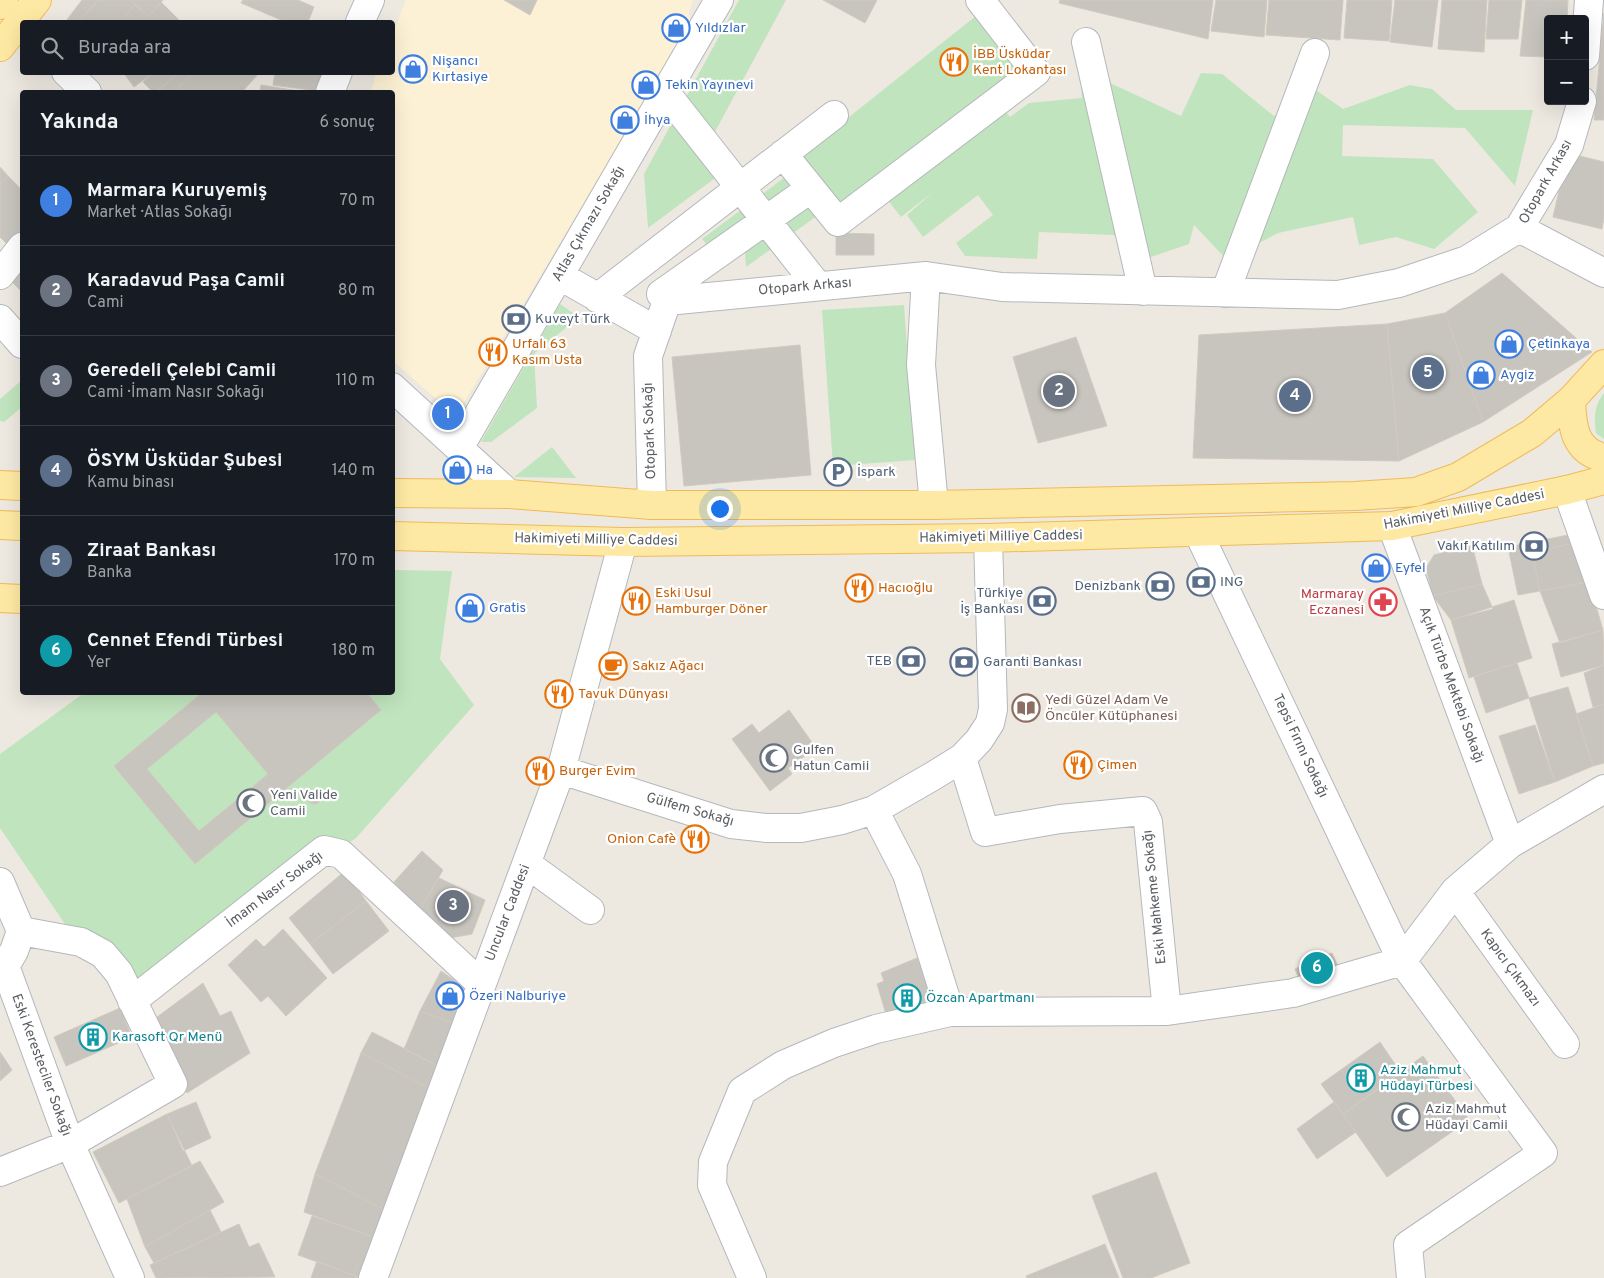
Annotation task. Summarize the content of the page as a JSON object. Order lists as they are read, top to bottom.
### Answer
{
  "streets": {
    "main road": ["Hakimiyeti Milliye Caddesi"],
    "street": [
      "Otopark Arkası",
      "Atlas Çıkmazı Sokağı",
      "Otopark Sokağı",
      "Açık Türbe Mektebi Sokağı",
      "Tepsi Fırını Sokağı",
      "Gülfem Sokağı",
      "İmam Nasır Sokağı",
      "Eski Mahkeme Sokağı",
      "Uncular Caddesi",
      "Kapıcı Çıkmazı",
      "Eski Keresteciler Sokağı"
    ]
  },
  "crossings": [
    ["Otopark Sokağı", "Hakimiyeti Milliye Caddesi"],
    ["Hakimiyeti Milliye Caddesi", "Açık Türbe Mektebi Sokağı"],
    ["Hakimiyeti Milliye Caddesi", "Tepsi Fırını Sokağı"],
    ["Hakimiyeti Milliye Caddesi", "Uncular Caddesi"],
    ["Gülfem Sokağı", "Uncular Caddesi"],
    ["İmam Nasır Sokağı", "Uncular Caddesi"]
  ],
  "places": {
    "shop": [
      "Yıldızlar",
      "Nişancı Kırtasiye",
      "Tekin Yayınevi",
      "İhya",
      "Çetinkaya",
      "Aygiz",
      "Ha",
      "Eyfel",
      "Gratis",
      "Özeri Nalburiye"
    ],
    "restaurant": [
      "İBB Üsküdar Kent Lokantası",
      "Urfalı 63 Kasım Usta",
      "Hacıoğlu",
      "Eski Usul Hamburger Döner",
      "Tavuk Dünyası",
      "Çimen",
      "Burger Evim",
      "Onion Cafè"
    ],
    "bank": [
      "Kuveyt Türk",
      "Vakıf Katılım",
      "ING",
      "Denizbank",
      "Türkiye İş Bankası",
      "TEB",
      "Garanti Bankası"
    ],
    "parking": ["İspark"],
    "pharmacy": ["Marmaray Eczanesi"],
    "cafe": ["Sakız Ağacı"],
    "library": ["Yedi Güzel Adam Ve Öncüler Kütüphanesi"],
    "mosque": ["Gulfen Hatun Camii", "Yeni Valide Camii", "Aziz Mahmut Hüdayi Camii"],
    "building": ["Özcan Apartmanı", "Karasoft Qr Menü", "Aziz Mahmut Hüdayi Türbesi"]
  },
  "page": {
    "map_buttons": ["+", "−"],
    "search": "Burada ara",
    "heading": ["Yakında", "6 sonuç"],
    "list": [
      {
        "mark": "1",
        "name": "Marmara Kuruyemiş",
        "note": "Market · Atlas Sokağı",
        "value": "70 m"
      },
      {
        "mark": "2",
        "name": "Karadavud Paşa Camii",
        "note": "Cami",
        "value": "80 m"
      },
      {
        "mark": "3",
        "name": "Geredeli Çelebi Camii",
        "note": "Cami · İmam Nasır Sokağı",
        "value": "110 m"
      },
      {
        "mark": "4",
        "name": "ÖSYM Üsküdar Şubesi",
        "note": "Kamu binası",
        "value": "140 m"
      },
      {
        "mark": "5",
        "name": "Ziraat Bankası",
        "note": "Banka",
        "value": "170 m"
      },
      {
        "mark": "6",
        "name": "Cennet Efendi Türbesi",
        "note": "Yer",
        "value": "180 m"
      }
    ],
    "pins": [
      "5",
      "2",
      "4",
      "1",
      "3",
      "6"
    ]
  }
}
